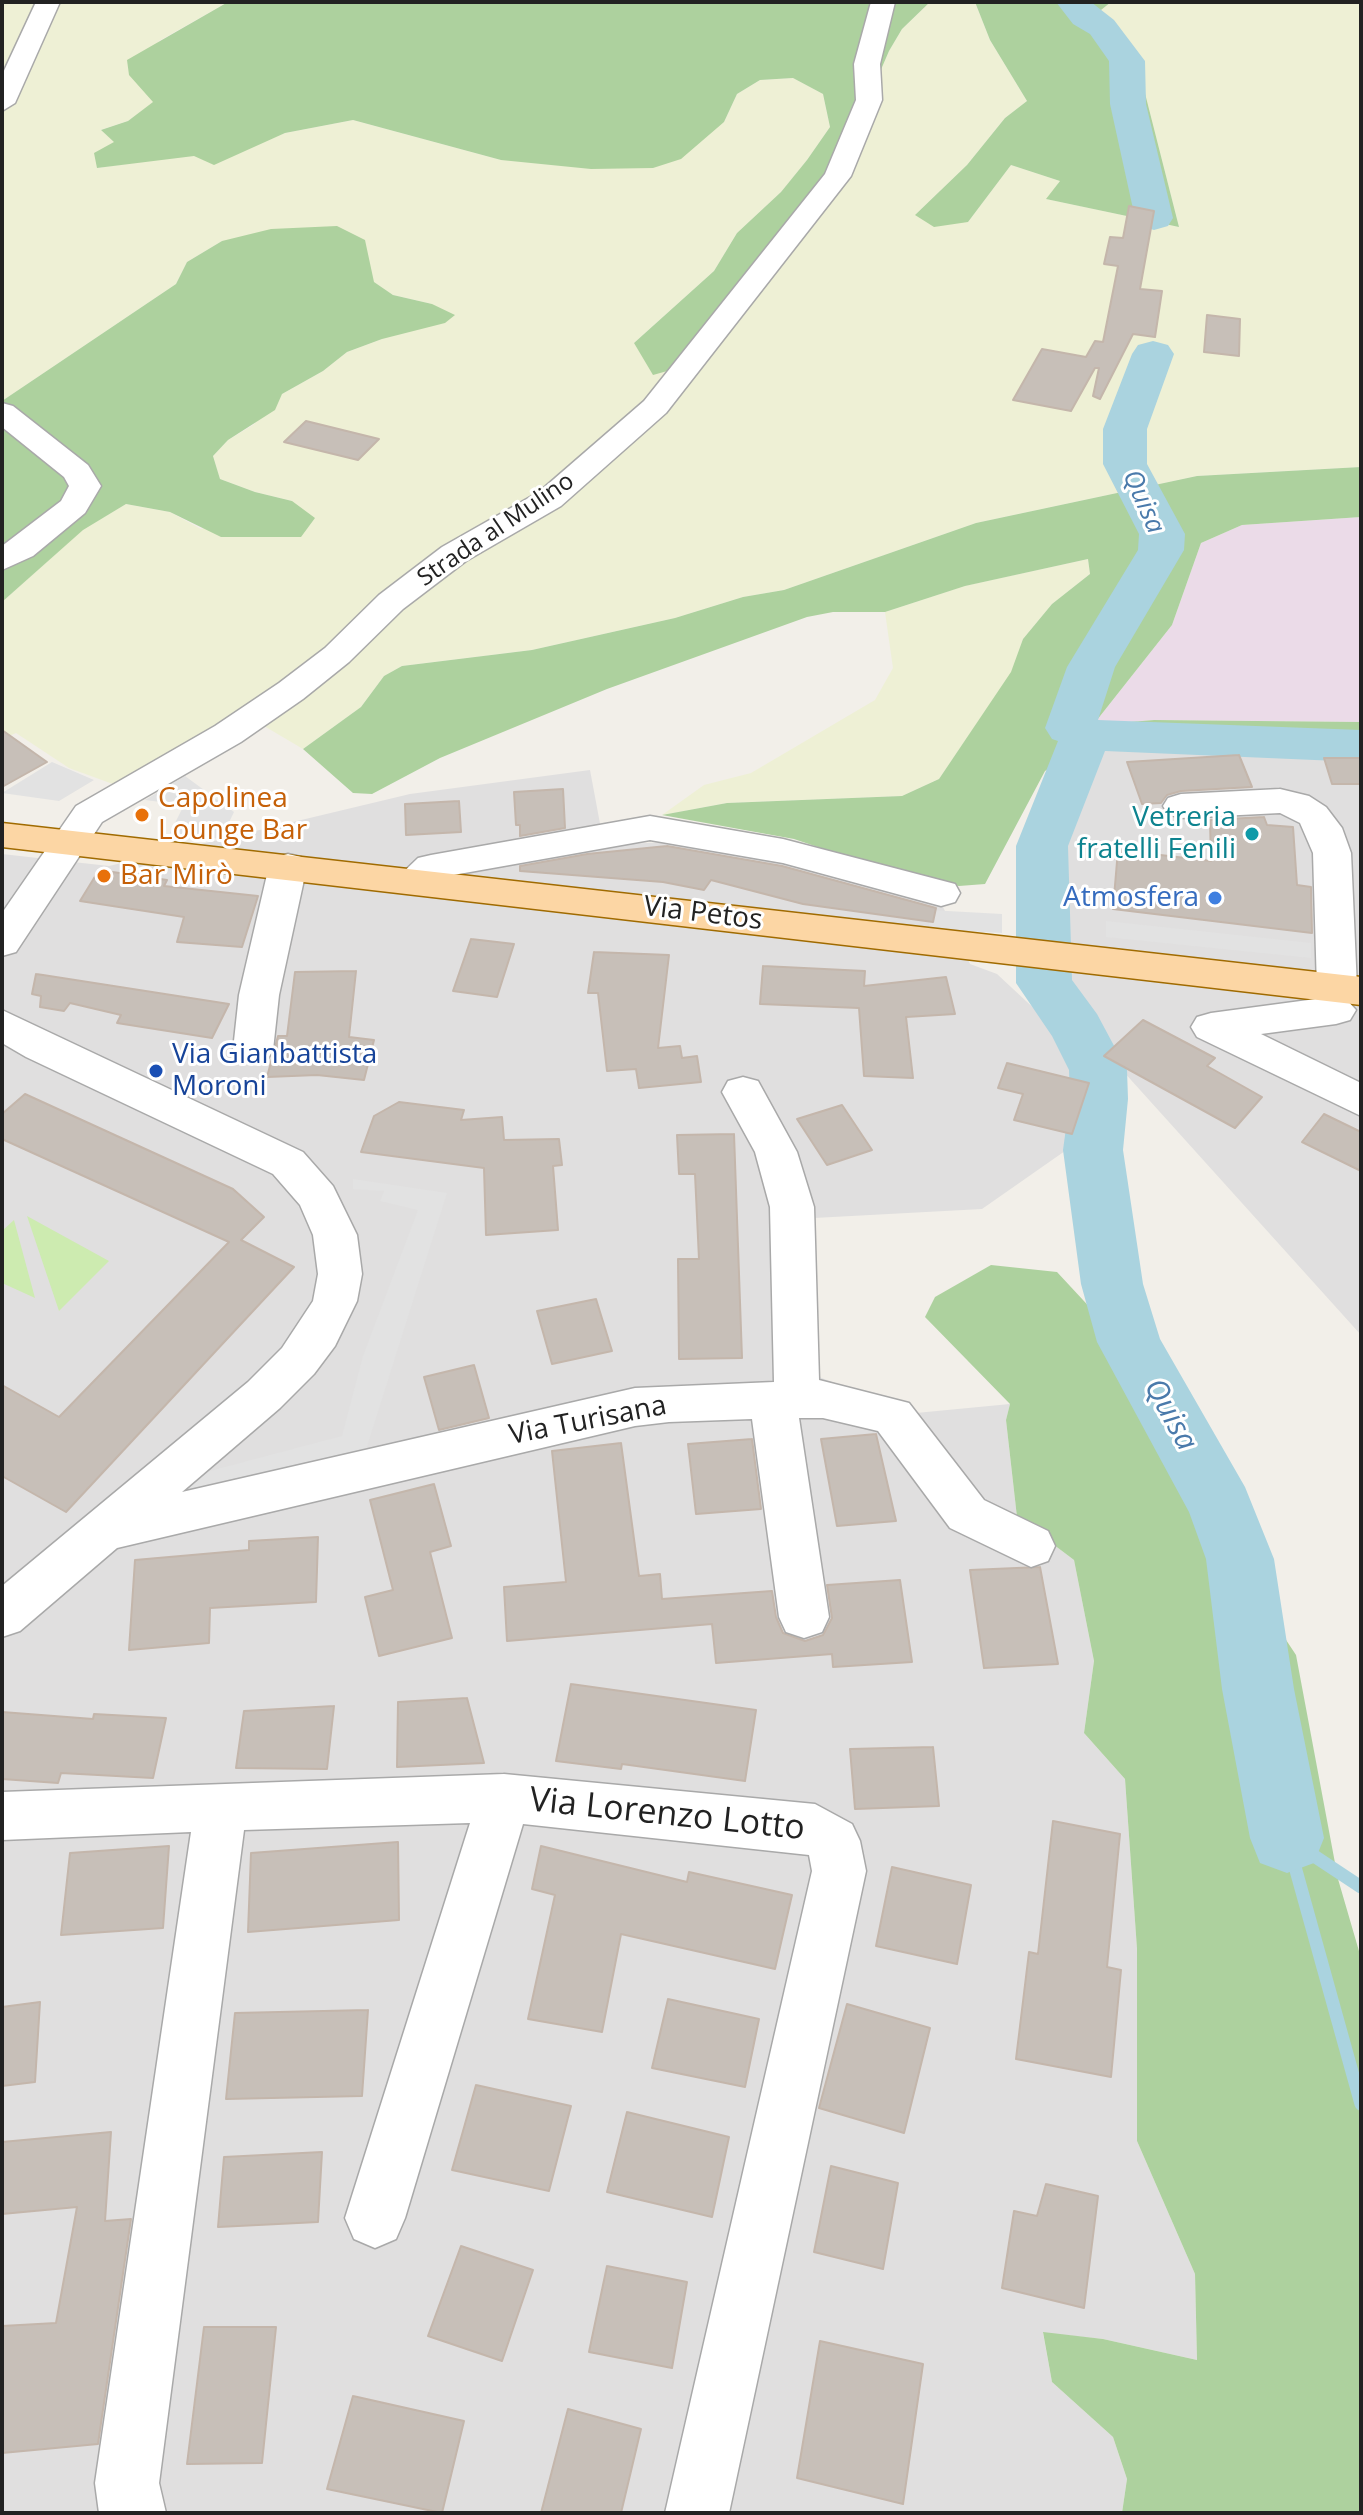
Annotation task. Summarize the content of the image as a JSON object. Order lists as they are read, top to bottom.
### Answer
{
  "streets": {
    "main road": ["Via Petos"],
    "street": ["Strada al Mulino", "Via Turisana", "Via Lorenzo Lotto"]
  },
  "crossings": [
    ["Strada al Mulino", "Via Petos"]
  ],
  "water": ["Quisa"],
  "places": [
    "Capolinea Lounge Bar",
    "Vetreria fratelli Fenili",
    "Bar Mirò",
    "Atmosfera",
    "Via Gianbattista Moroni"
  ]
}
